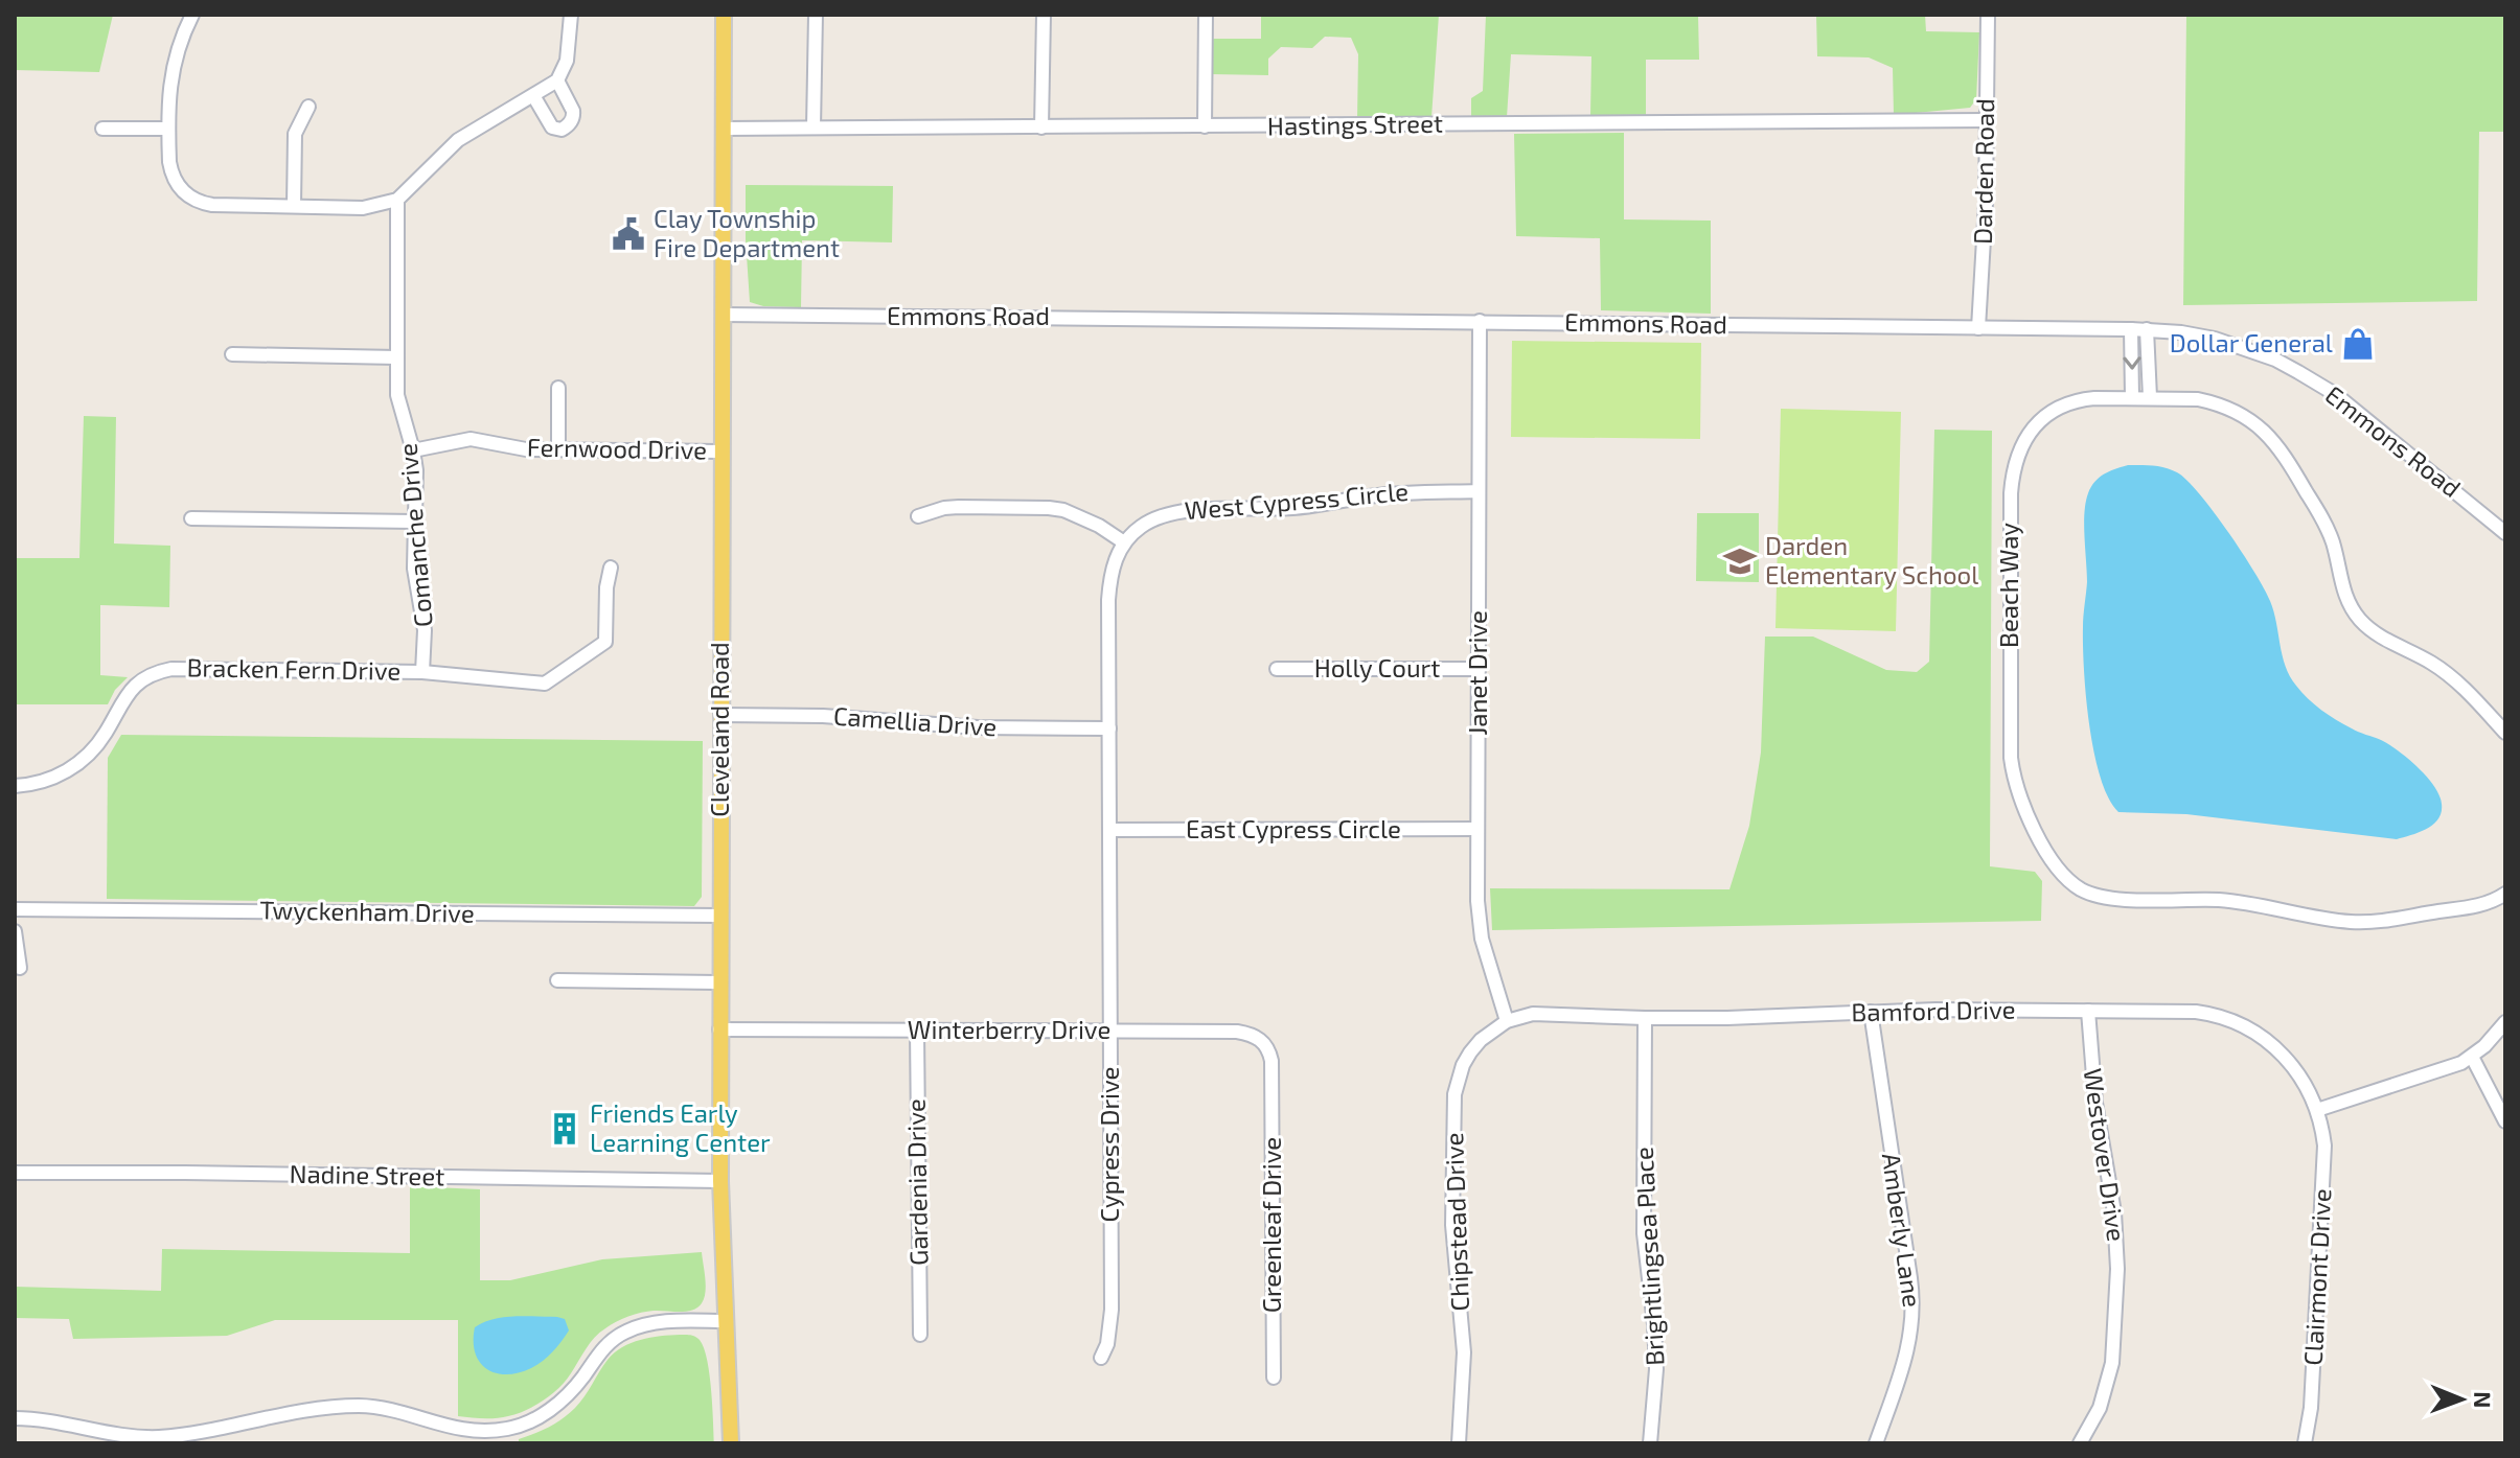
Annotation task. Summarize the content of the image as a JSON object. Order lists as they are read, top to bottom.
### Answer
{
  "streets": {
    "main road": ["Cleveland Road"],
    "street": [
      "Hastings Street",
      "Darden Road",
      "Emmons Road",
      "Fernwood Drive",
      "West Cypress Circle",
      "Comanche Drive",
      "Beach Way",
      "Holly Court",
      "Bracken Fern Drive",
      "Janet Drive",
      "Camellia Drive",
      "East Cypress Circle",
      "Twyckenham Drive",
      "Bamford Drive",
      "Winterberry Drive",
      "Cypress Drive",
      "Westover Drive",
      "Nadine Street",
      "Gardenia Drive",
      "Chipstead Drive",
      "Greenleaf Drive",
      "Amberly Lane",
      "Brightlingsea Place",
      "Clairmont Drive"
    ]
  },
  "crossings": [
    ["Hastings Street", "Darden Road"],
    ["Hastings Street", "Cleveland Road"],
    ["Darden Road", "Emmons Road"],
    ["Emmons Road", "Janet Drive"],
    ["Emmons Road", "Cleveland Road"],
    ["Fernwood Drive", "Comanche Drive"],
    ["Fernwood Drive", "Cleveland Road"],
    ["West Cypress Circle", "Janet Drive"],
    ["West Cypress Circle", "Cypress Drive"],
    ["Comanche Drive", "Bracken Fern Drive"],
    ["Holly Court", "Janet Drive"],
    ["Janet Drive", "East Cypress Circle"],
    ["Janet Drive", "Bamford Drive"],
    ["Janet Drive", "Chipstead Drive"],
    ["Camellia Drive", "Cleveland Road"],
    ["Camellia Drive", "Cypress Drive"],
    ["Cleveland Road", "Twyckenham Drive"],
    ["Cleveland Road", "Winterberry Drive"],
    ["Cleveland Road", "Nadine Street"],
    ["East Cypress Circle", "Cypress Drive"],
    ["Bamford Drive", "Westover Drive"],
    ["Bamford Drive", "Chipstead Drive"],
    ["Bamford Drive", "Amberly Lane"],
    ["Bamford Drive", "Brightlingsea Place"],
    ["Bamford Drive", "Clairmont Drive"],
    ["Winterberry Drive", "Cypress Drive"],
    ["Winterberry Drive", "Gardenia Drive"],
    ["Winterberry Drive", "Greenleaf Drive"]
  ],
  "places": {
    "public building": ["Clay Township Fire Department"],
    "shop": ["Dollar General"],
    "school or university": ["Darden Elementary School"],
    "building": ["Friends Early Learning Center"]
  },
  "north": "right"
}
